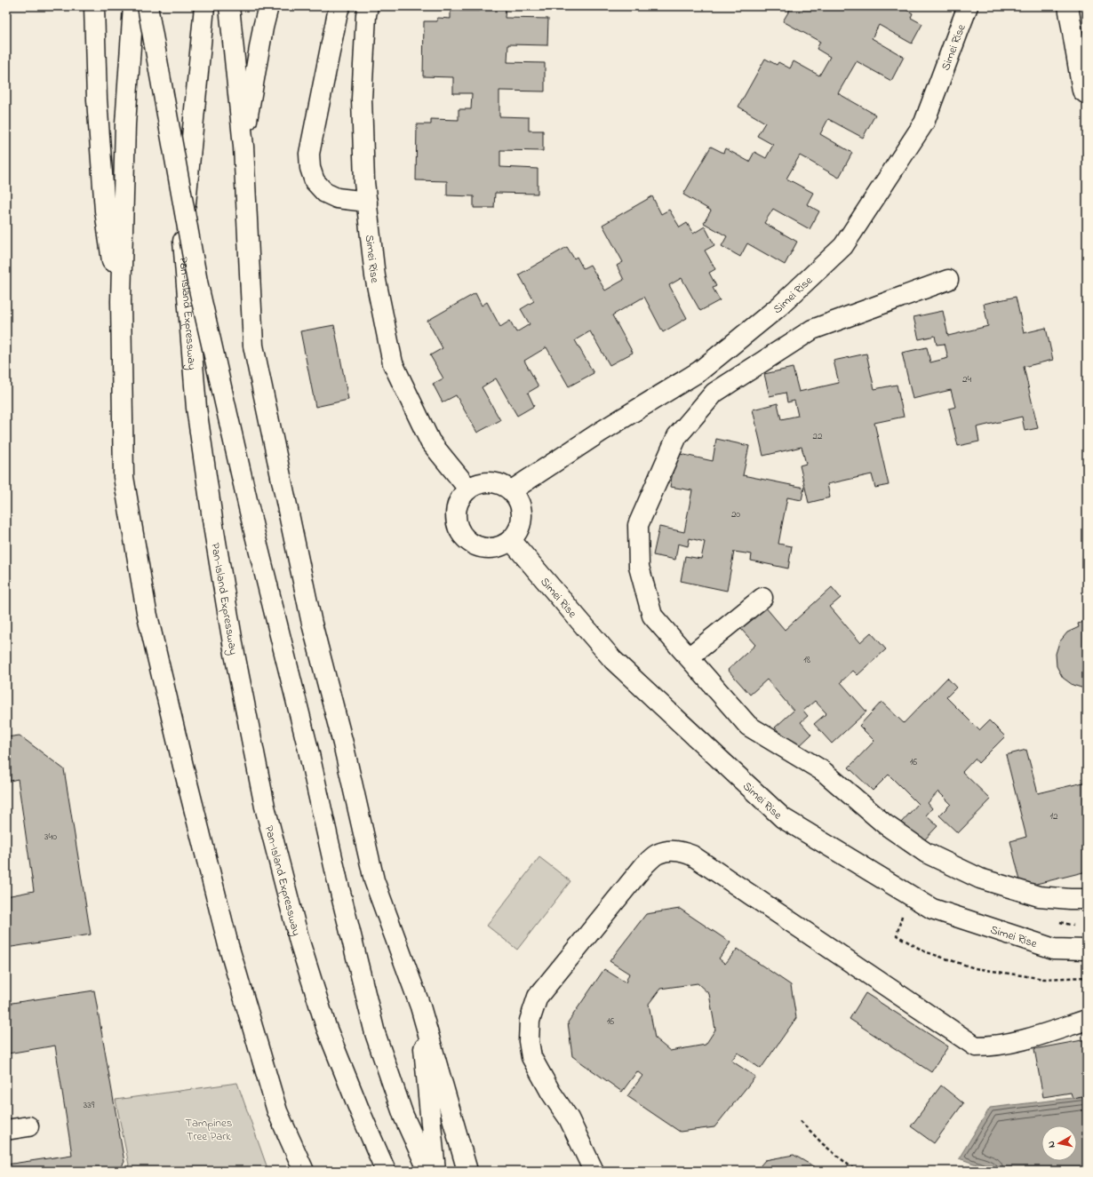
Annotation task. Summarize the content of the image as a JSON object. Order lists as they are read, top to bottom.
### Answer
{
  "streets": {
    "main road": ["Simei Rise", "Pan-Island Expressway"]
  },
  "parks": ["Tampines Tree Park"],
  "house_numbers": [
    "24",
    "22",
    "20",
    "18",
    "16",
    "12",
    "340",
    "16",
    "339"
  ],
  "north": "left"
}
